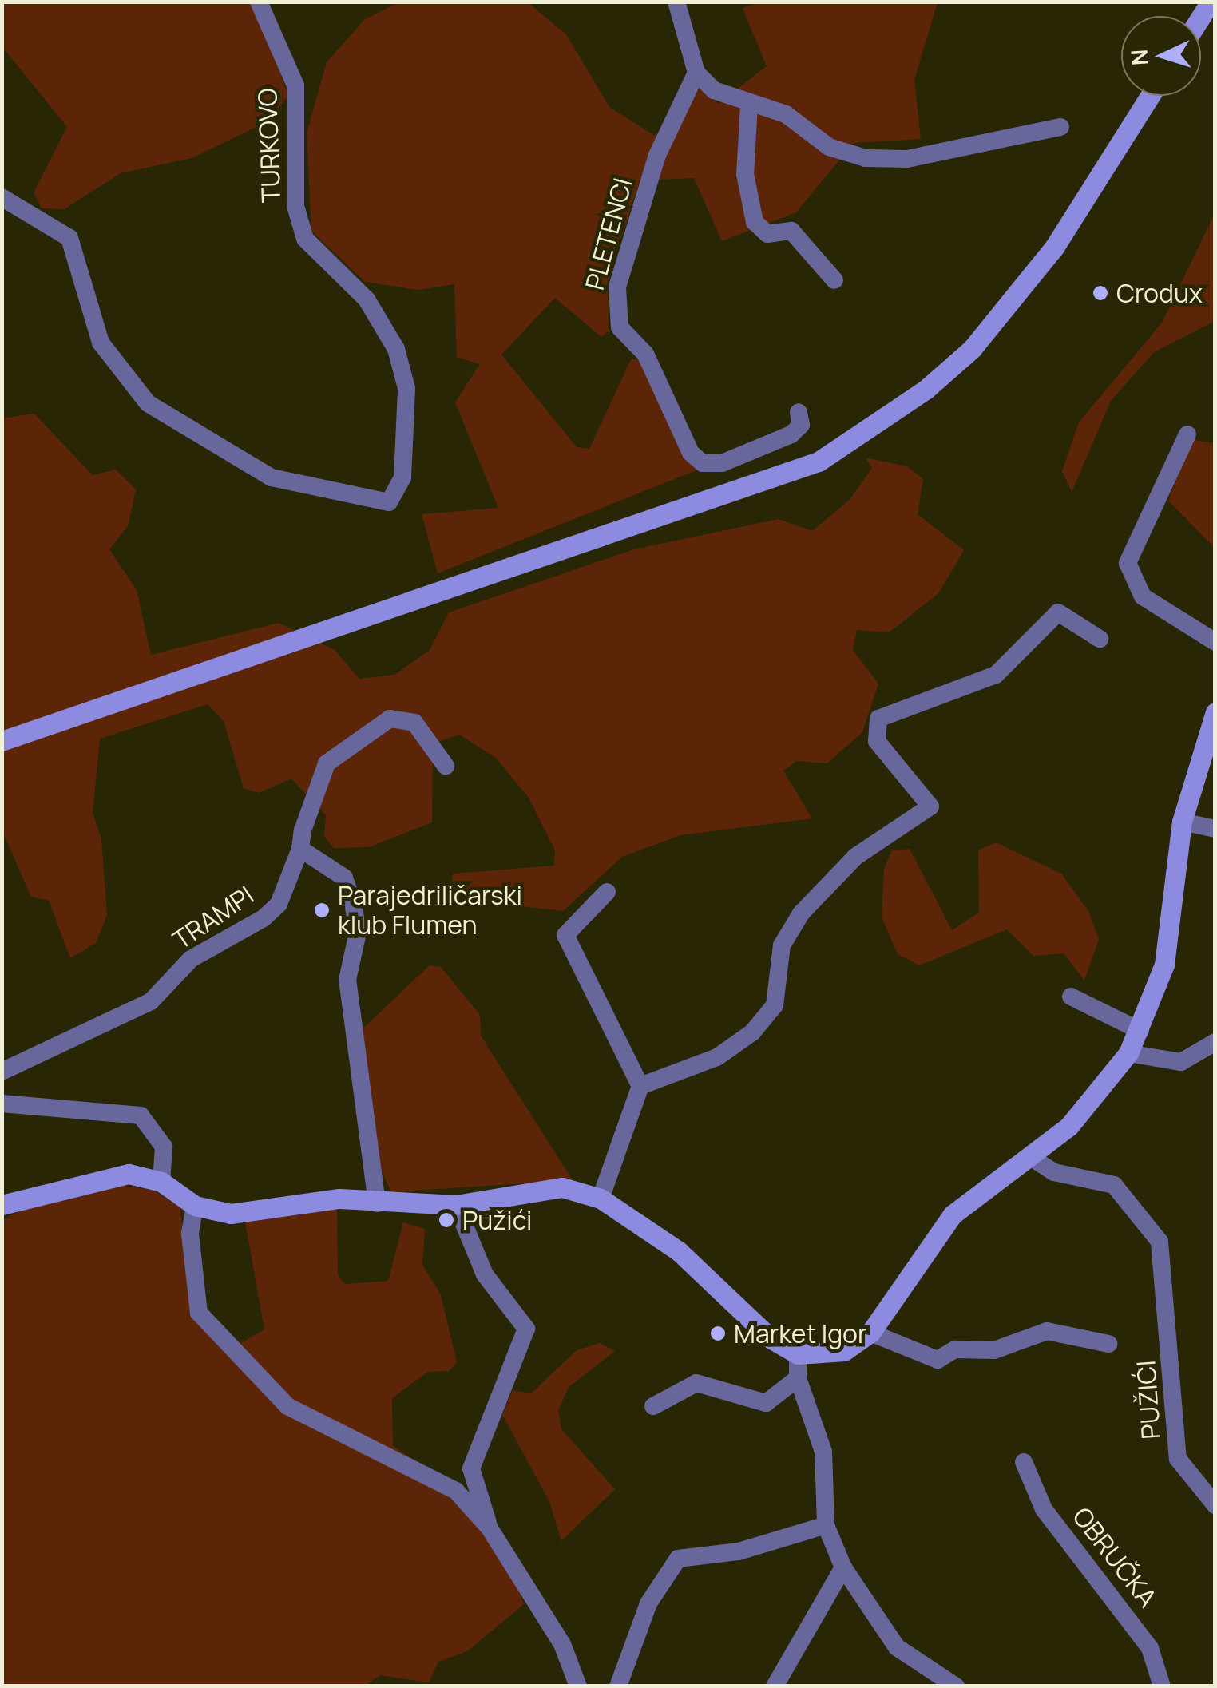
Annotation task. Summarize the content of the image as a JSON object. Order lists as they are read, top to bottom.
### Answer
{
  "streets": {
    "street": [
      "TURKOVO",
      "PLETENCI",
      "TRAMPI",
      "PUŽIĆI",
      "OBRUČKA"
    ]
  },
  "places": [
    "Crodux",
    "Parajedriličarski klub Flumen",
    "Pužići",
    "Market Igor"
  ],
  "north": "left"
}
